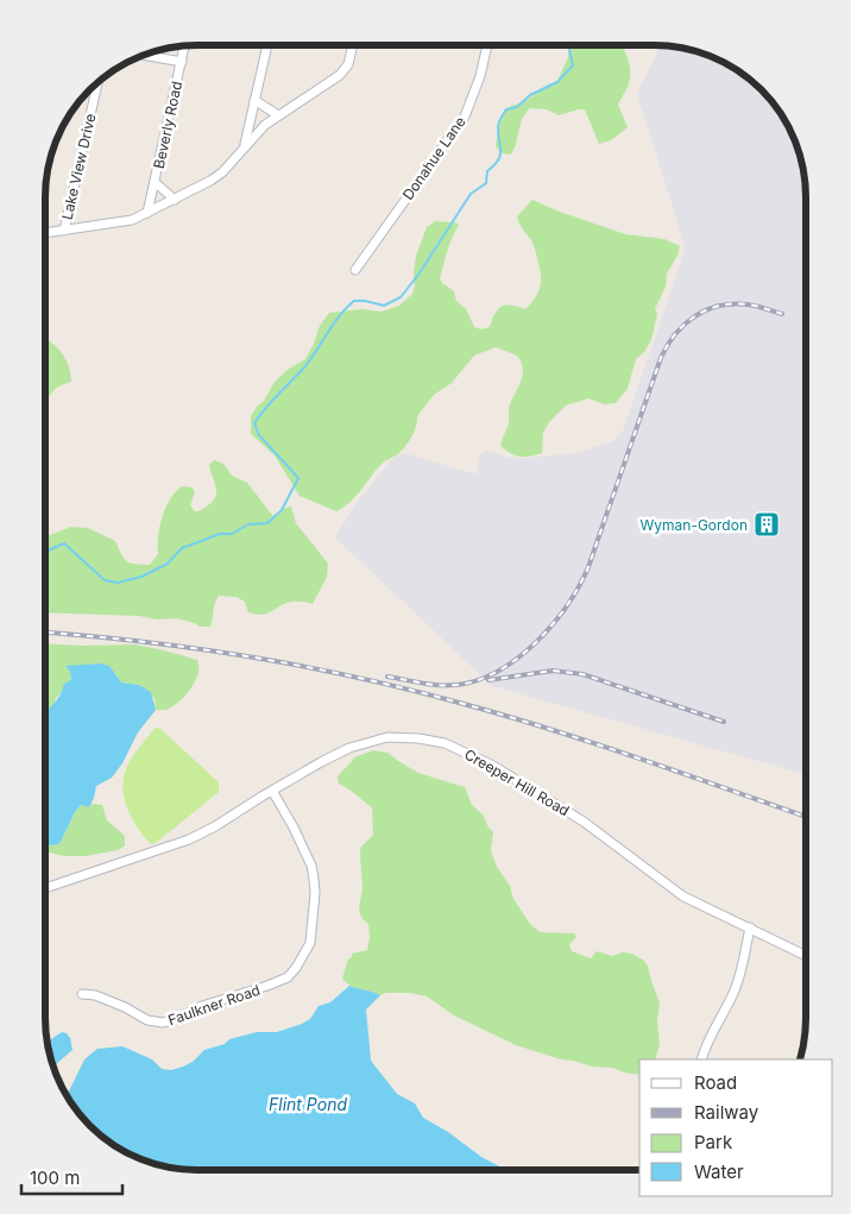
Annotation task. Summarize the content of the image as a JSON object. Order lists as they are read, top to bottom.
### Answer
{
  "streets": {
    "street": [
      "Beverly Road",
      "Donahue Lane",
      "Lake View Drive",
      "Creeper Hill Road",
      "Faulkner Road"
    ]
  },
  "crossings": [
    ["Creeper Hill Road", "Faulkner Road"]
  ],
  "water": ["Flint Pond"],
  "places": {
    "building": ["Wyman-Gordon"]
  },
  "legend": [
    "Road",
    "Railway",
    "Park",
    "Water"
  ],
  "scale_bar": "100 m"
}
